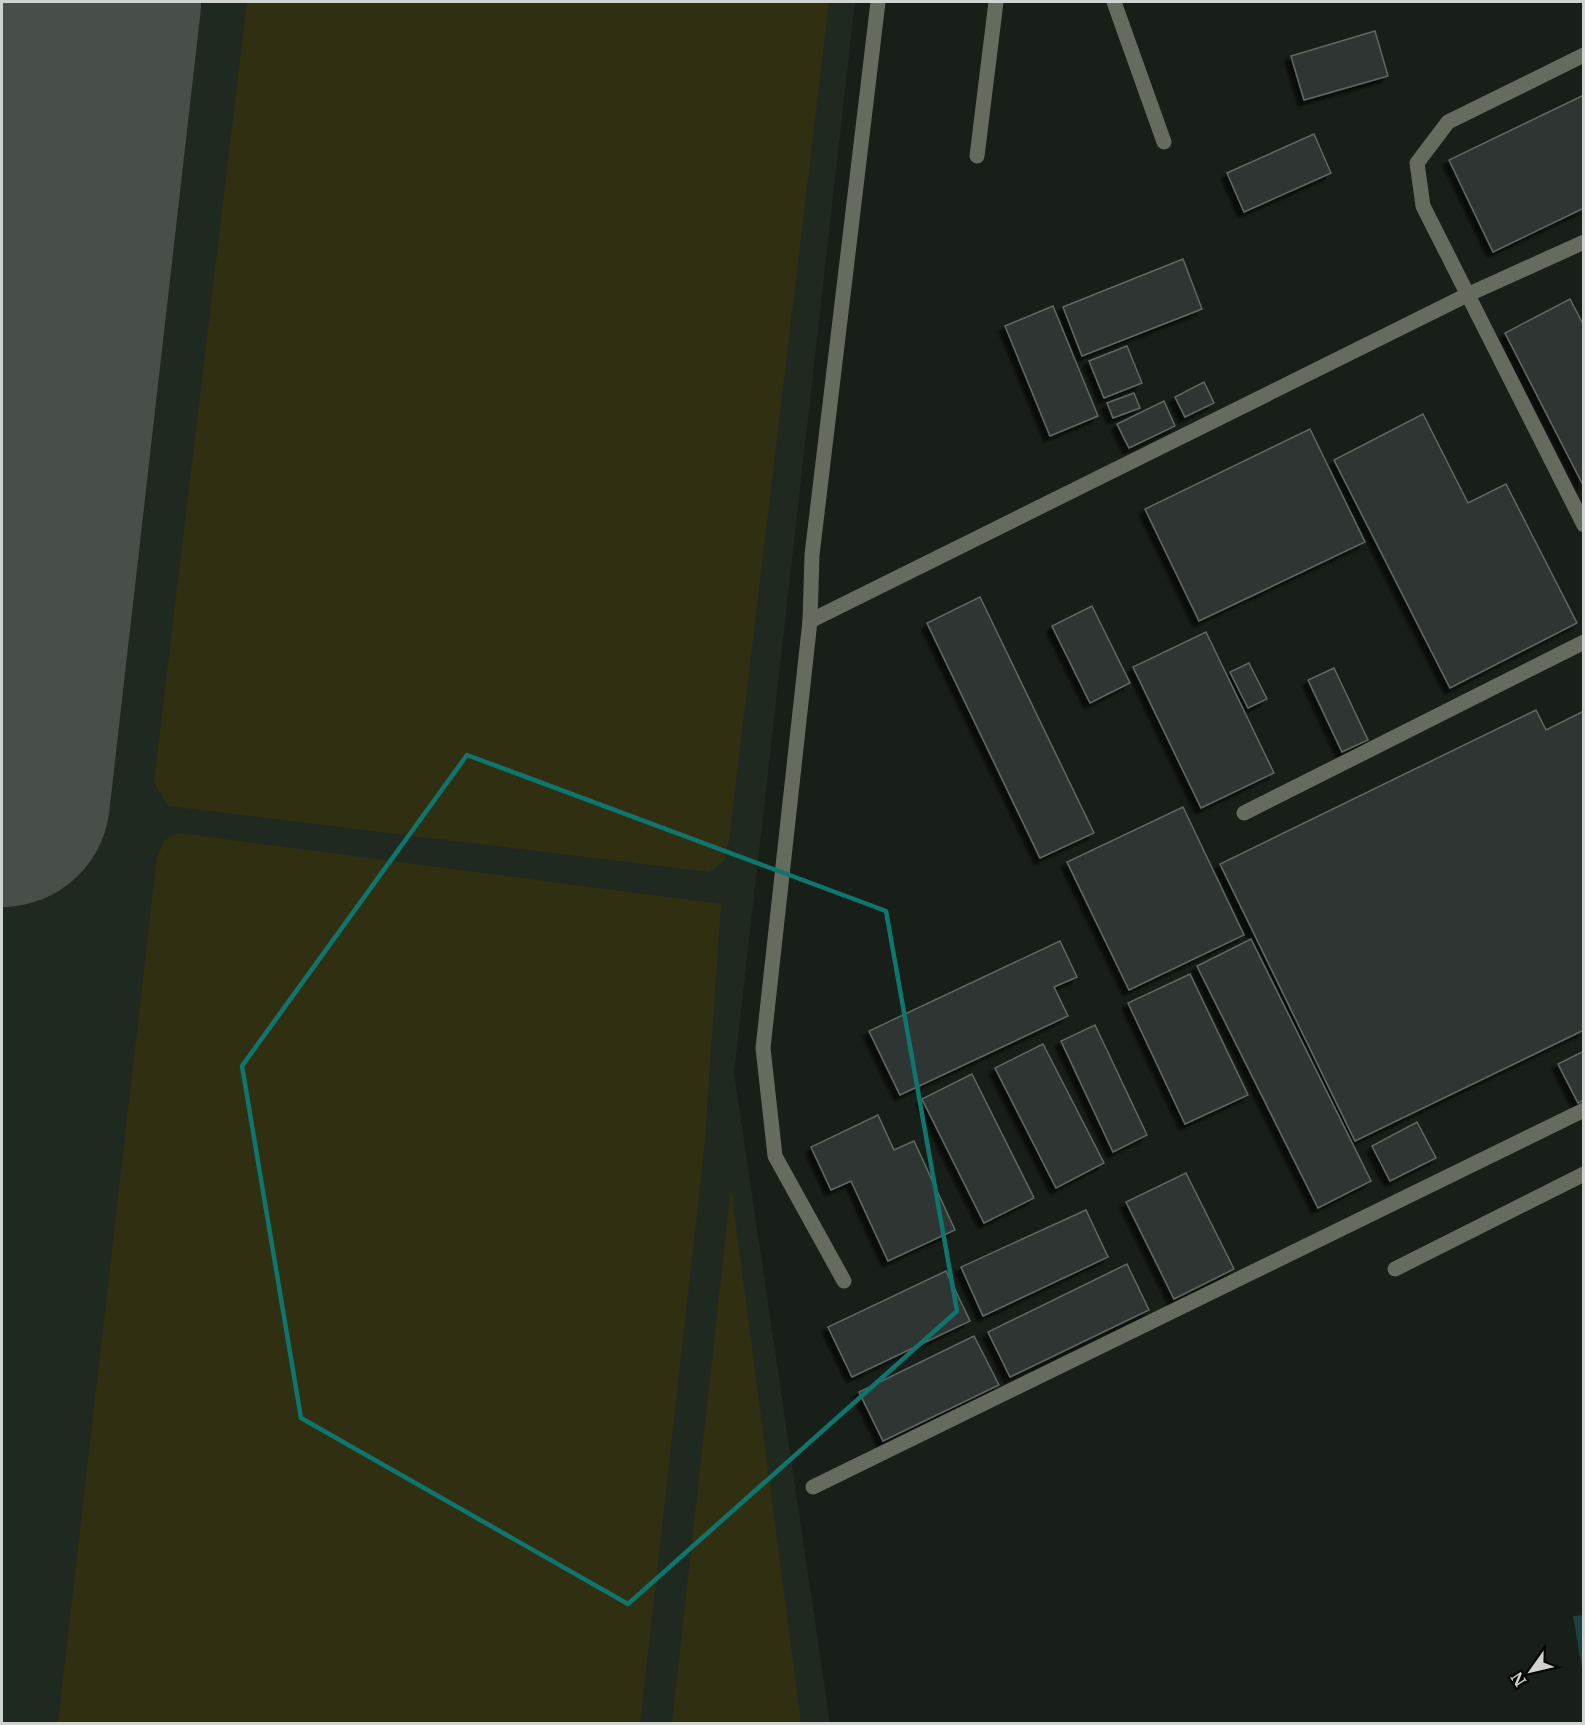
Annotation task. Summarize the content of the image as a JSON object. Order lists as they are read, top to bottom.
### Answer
{
  "north": "bottom left"
}
